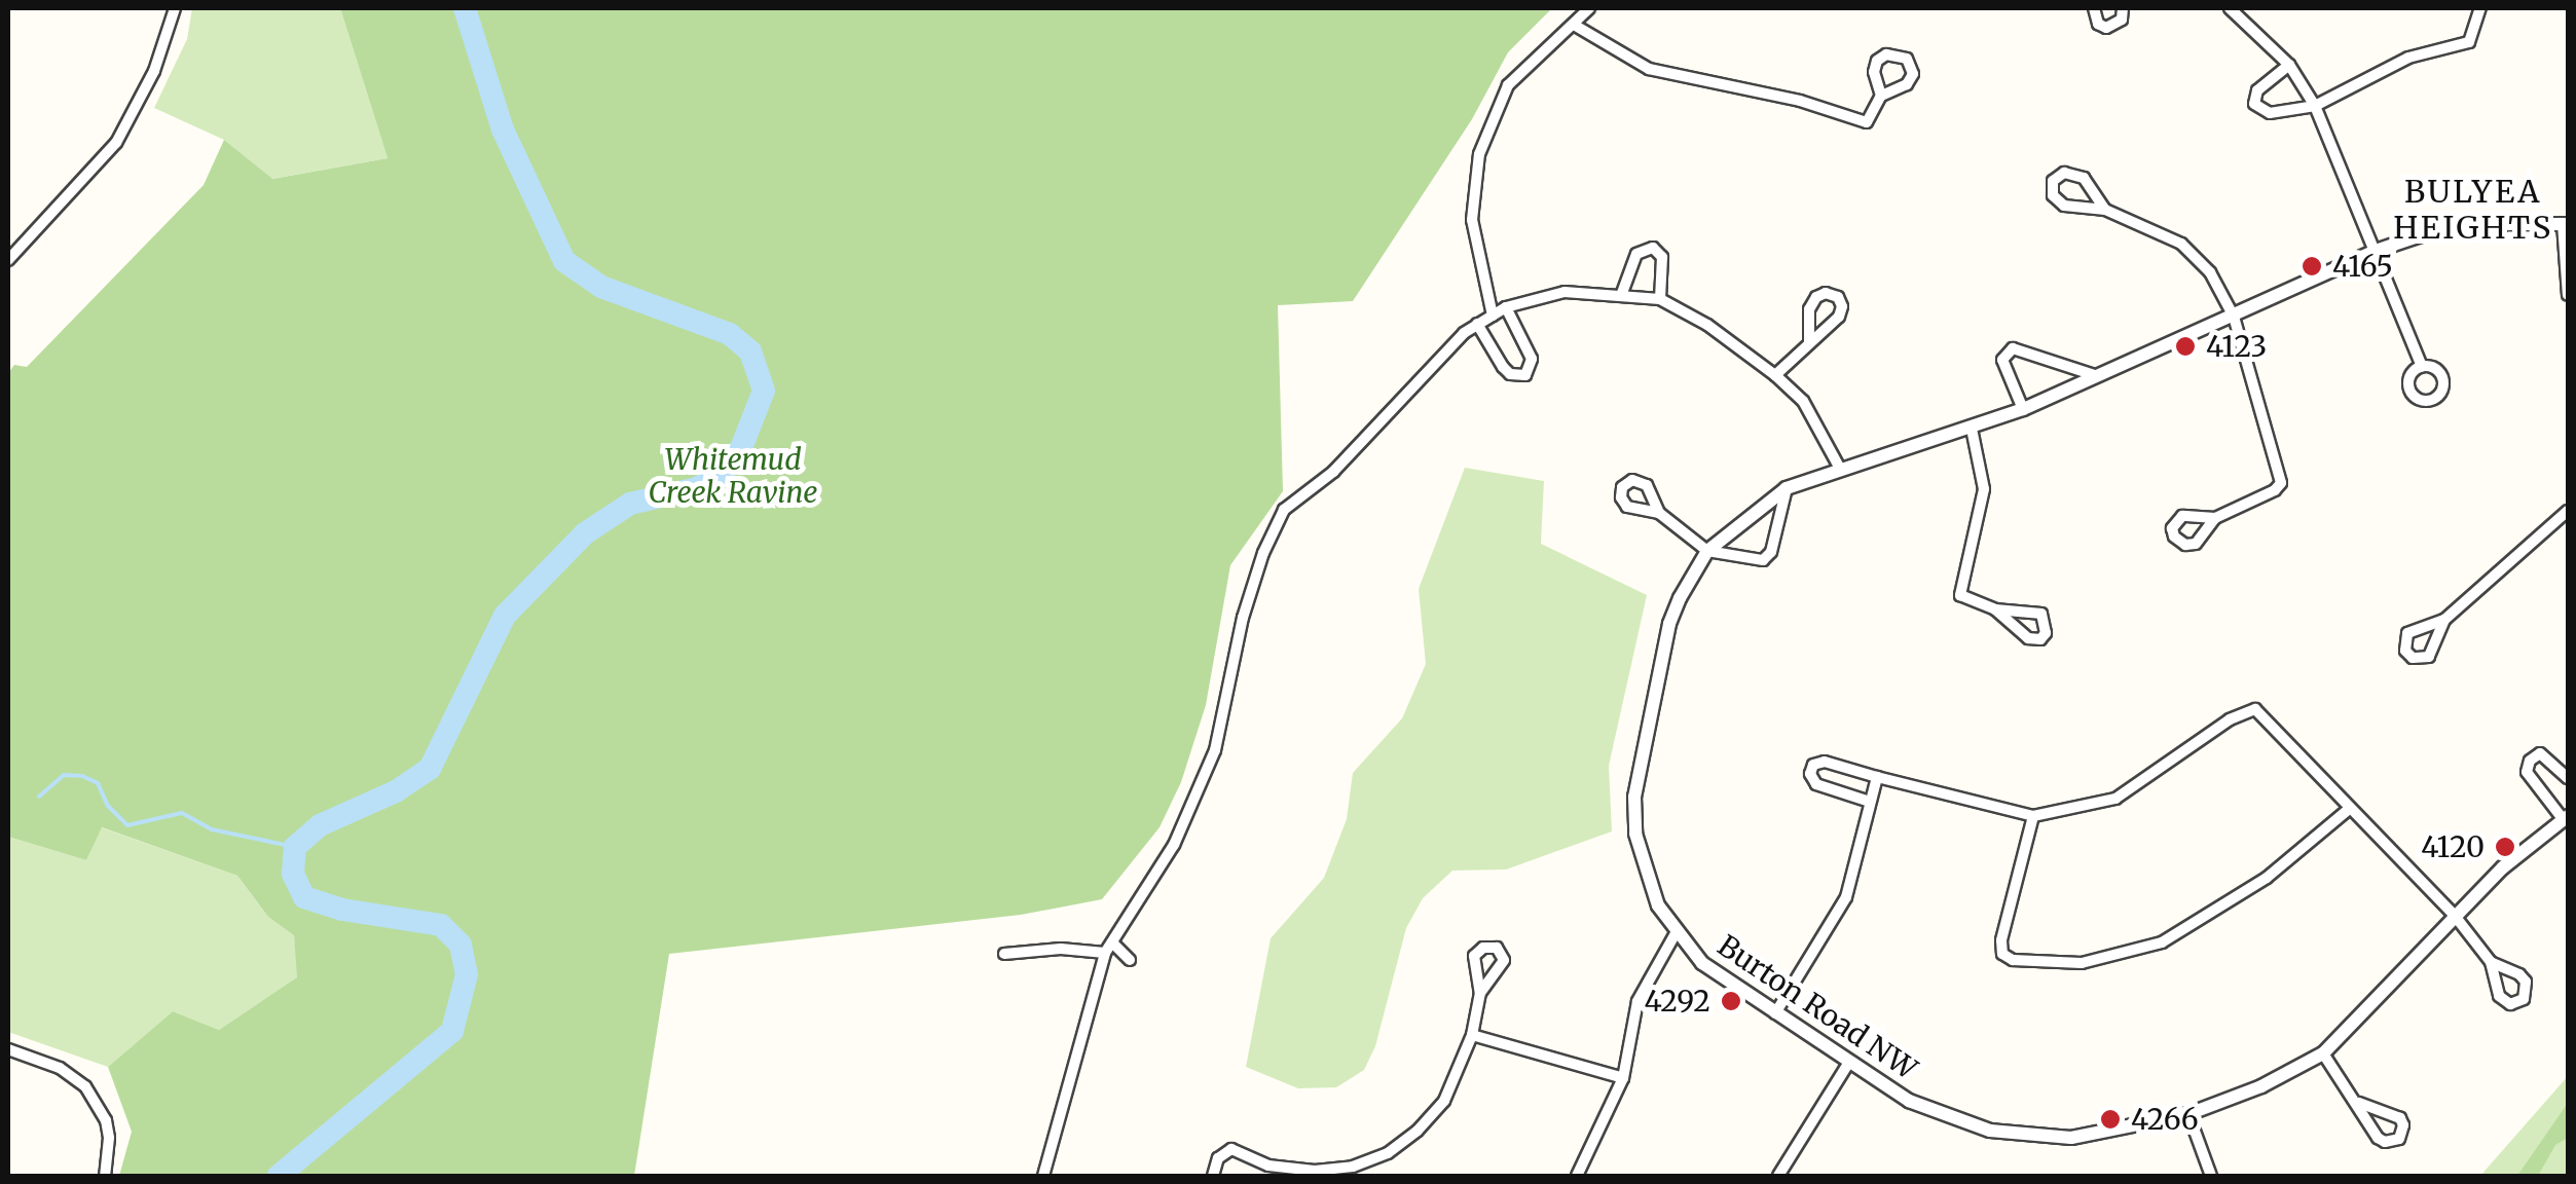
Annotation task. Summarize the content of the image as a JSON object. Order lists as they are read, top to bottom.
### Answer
{
  "streets": {
    "street": ["Burton Road NW"]
  },
  "districts": ["BULYEA HEIGHTS"],
  "parks": ["Whitemud Creek Ravine"],
  "places": [
    "4165",
    "4123",
    "4120",
    "4292",
    "4266"
  ]
}
